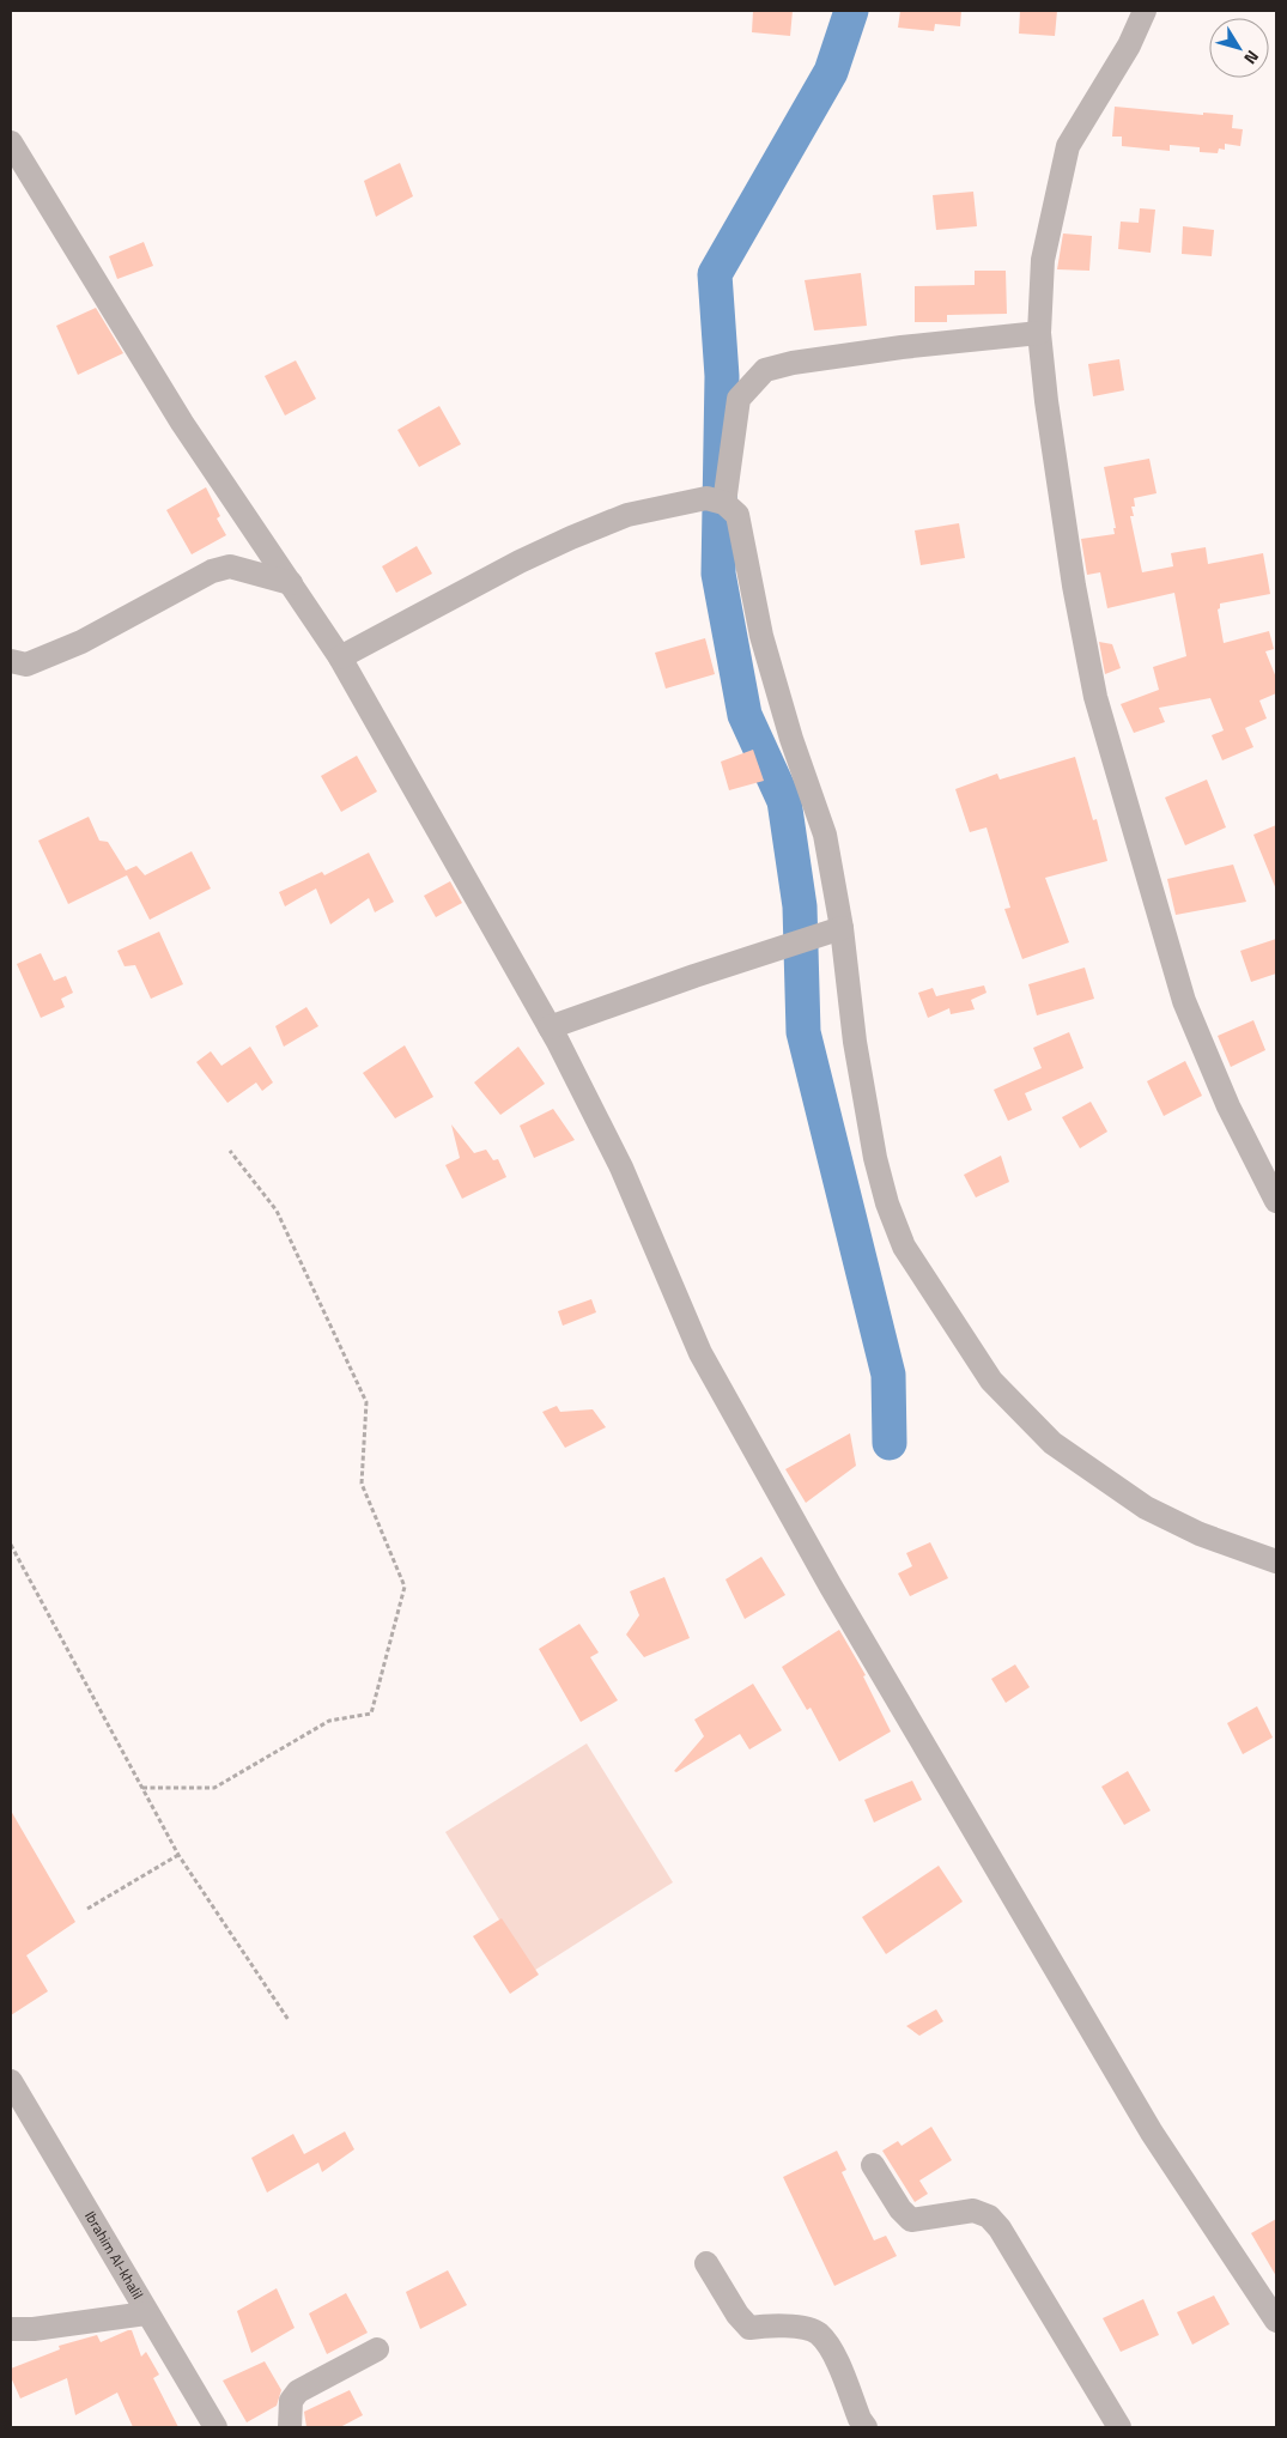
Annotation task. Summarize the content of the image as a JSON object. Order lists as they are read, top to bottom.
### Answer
{
  "streets": {
    "street": ["Ibrahim Al-khalil"]
  },
  "north": "bottom right"
}
